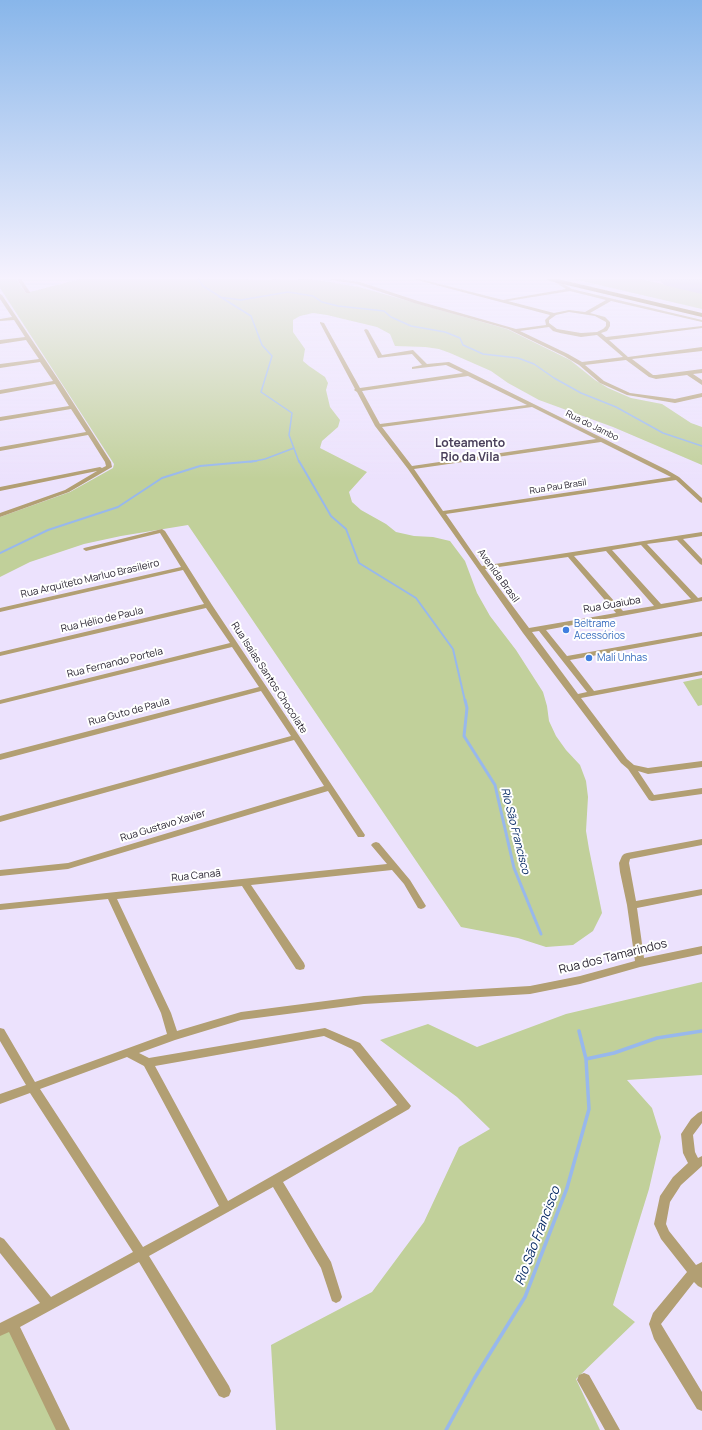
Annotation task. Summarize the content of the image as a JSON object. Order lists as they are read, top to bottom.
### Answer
{
  "streets": {
    "street": [
      "Rua do Jambo",
      "Rua Pau Brasil",
      "Avenida Brasil",
      "Rua Arquiteto Marluo Brasileiro",
      "Rua Guaiuba",
      "Rua Hélio de Paula",
      "Rua Fernando Portela",
      "Rua Isaías Santos Chocolate",
      "Rua Guto de Paula",
      "Rua Gustavo Xavier",
      "Rua Canaã",
      "Rua dos Tamarindos"
    ]
  },
  "crossings": [
    ["Rua do Jambo", "Rua Pau Brasil"],
    ["Rua Pau Brasil", "Avenida Brasil"],
    ["Avenida Brasil", "Rua Guaiuba"],
    ["Rua Arquiteto Marluo Brasileiro", "Rua Isaías Santos Chocolate"],
    ["Rua Hélio de Paula", "Rua Isaías Santos Chocolate"],
    ["Rua Fernando Portela", "Rua Isaías Santos Chocolate"],
    ["Rua Isaías Santos Chocolate", "Rua Guto de Paula"],
    ["Rua Isaías Santos Chocolate", "Rua Gustavo Xavier"]
  ],
  "districts": ["Loteamento Rio da Vila"],
  "water": ["Rio São Francisco"],
  "places": ["Beltrame Acessórios", "Malí Unhas"]
}
